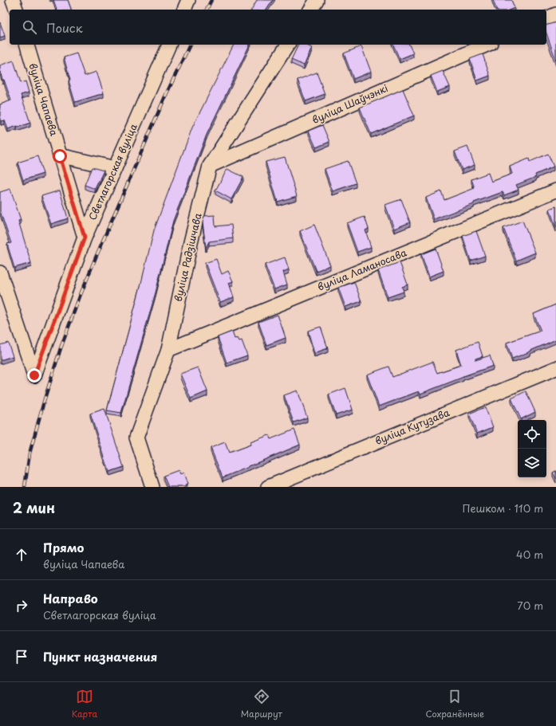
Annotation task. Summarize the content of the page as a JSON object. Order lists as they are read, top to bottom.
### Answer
{
  "streets": {
    "street": [
      "вуліца Чапаева",
      "вуліца Шаўчэнкі",
      "Светлагорская вуліца",
      "вуліца Радзішчава",
      "вуліца Ламаносава",
      "вуліца Кутузава"
    ]
  },
  "crossings": [
    ["вуліца Чапаева", "Светлагорская вуліца"],
    ["вуліца Шаўчэнкі", "вуліца Радзішчава"],
    ["вуліца Радзішчава", "вуліца Ламаносава"]
  ],
  "page": {
    "search": "Поиск",
    "heading": ["2 мин", "Пешком · 110 m"],
    "list": [
      ["Прямо", "вуліца Чапаева", "40 m"],
      ["Направо", "Светлагорская вуліца", "70 m"],
      "Пункт назначения"
    ],
    "nav": ["Карта", "Маршрут", "Сохранённые"]
  }
}
